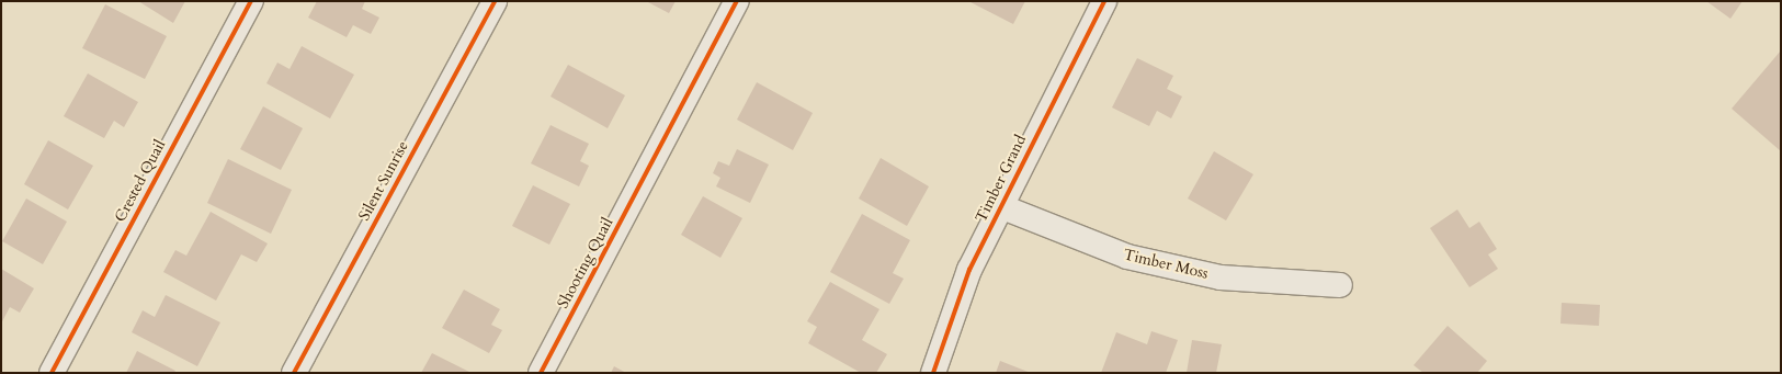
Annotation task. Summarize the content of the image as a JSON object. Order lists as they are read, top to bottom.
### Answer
{
  "streets": {
    "street": [
      "Timber Grand",
      "Crested Quail",
      "Silent Sunrise",
      "Shooting Quail",
      "Timber Moss"
    ]
  },
  "crossings": [
    ["Timber Grand", "Timber Moss"]
  ]
}
